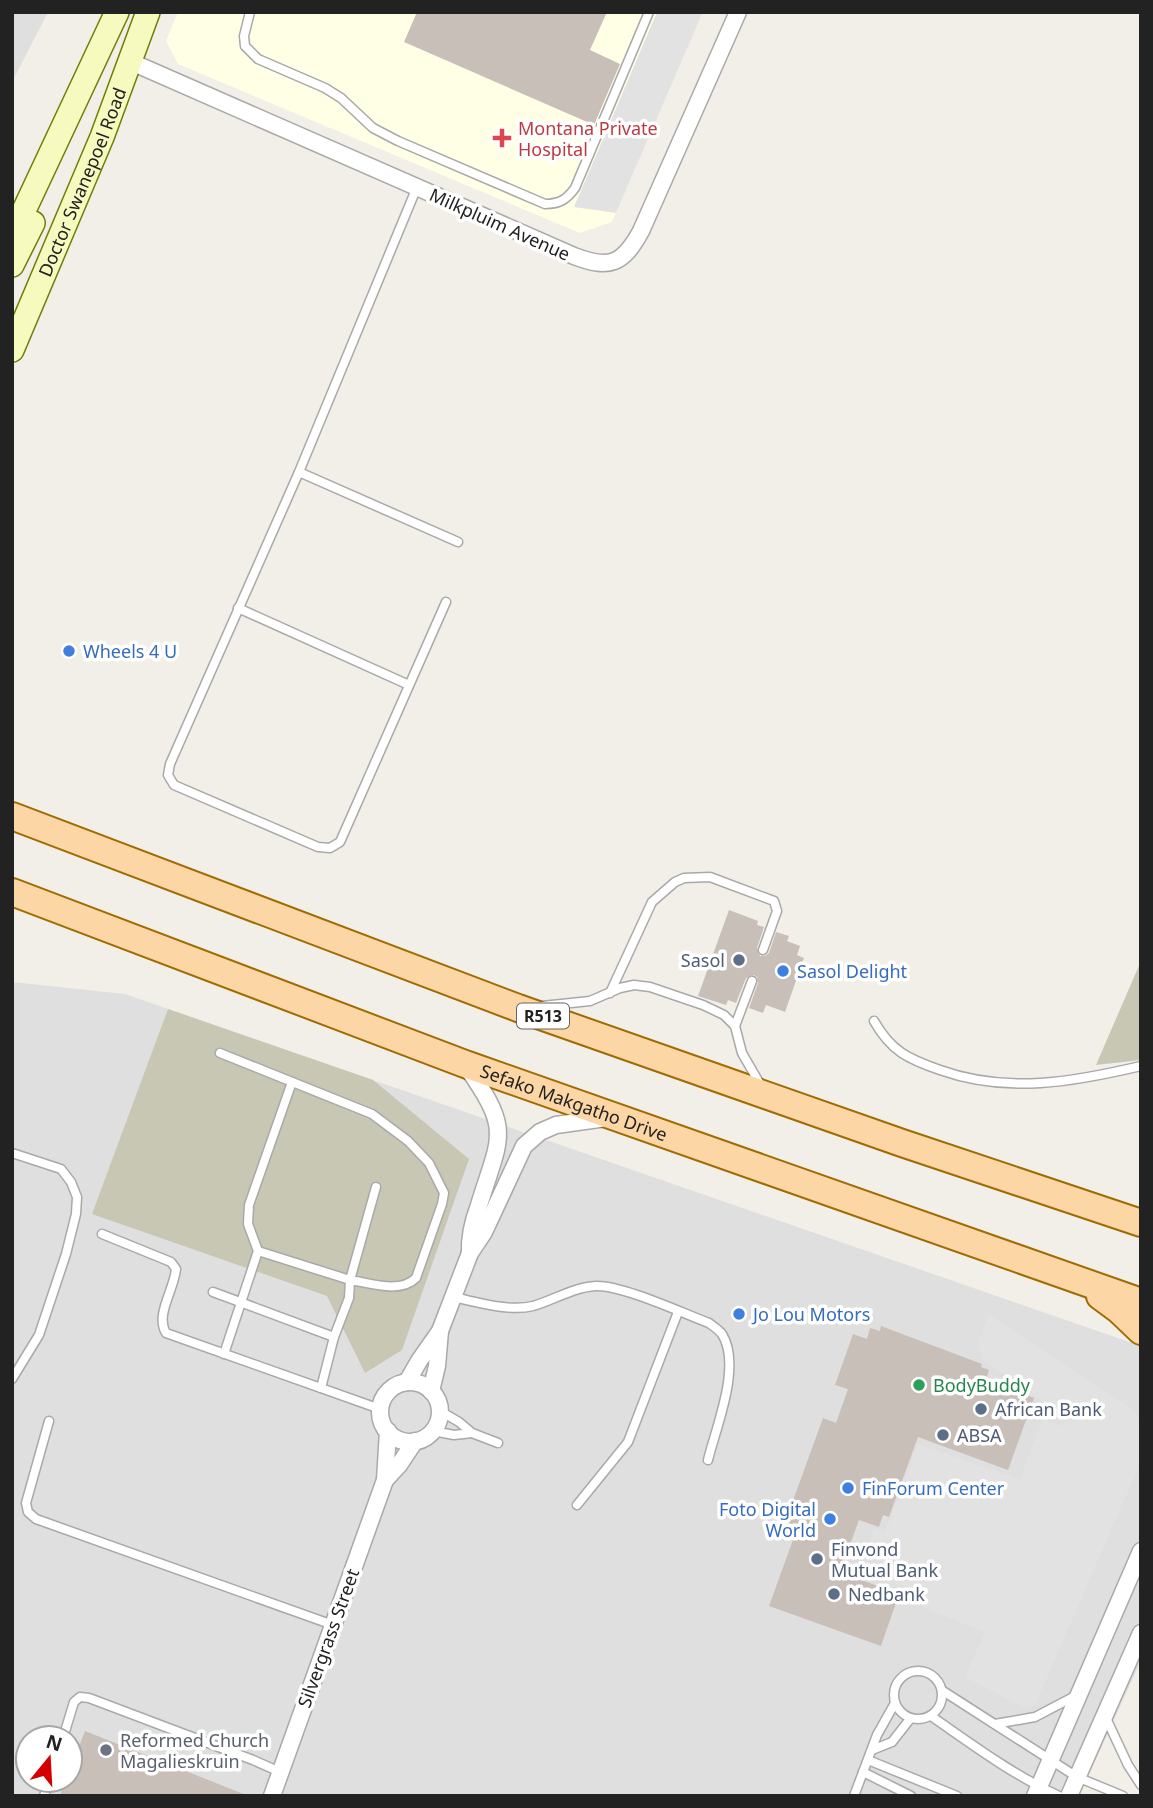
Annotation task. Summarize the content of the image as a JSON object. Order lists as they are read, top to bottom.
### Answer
{
  "streets": {
    "main road": ["Doctor Swanepoel Road", "R513", "Sefako Makgatho Drive"],
    "street": ["Milkpluim Avenue", "Silvergrass Street"]
  },
  "crossings": [
    ["Doctor Swanepoel Road", "Milkpluim Avenue"]
  ],
  "places": {
    "health": ["Montana Private Hospital"],
    "other": [
      "Wheels 4 U",
      "Sasol",
      "Sasol Delight",
      "Jo Lou Motors",
      "BodyBuddy",
      "African Bank",
      "ABSA",
      "FinForum Center",
      "Foto Digital World",
      "Finvond Mutual Bank",
      "Nedbank",
      "Reformed Church Magalieskruin"
    ]
  },
  "north": "top"
}
